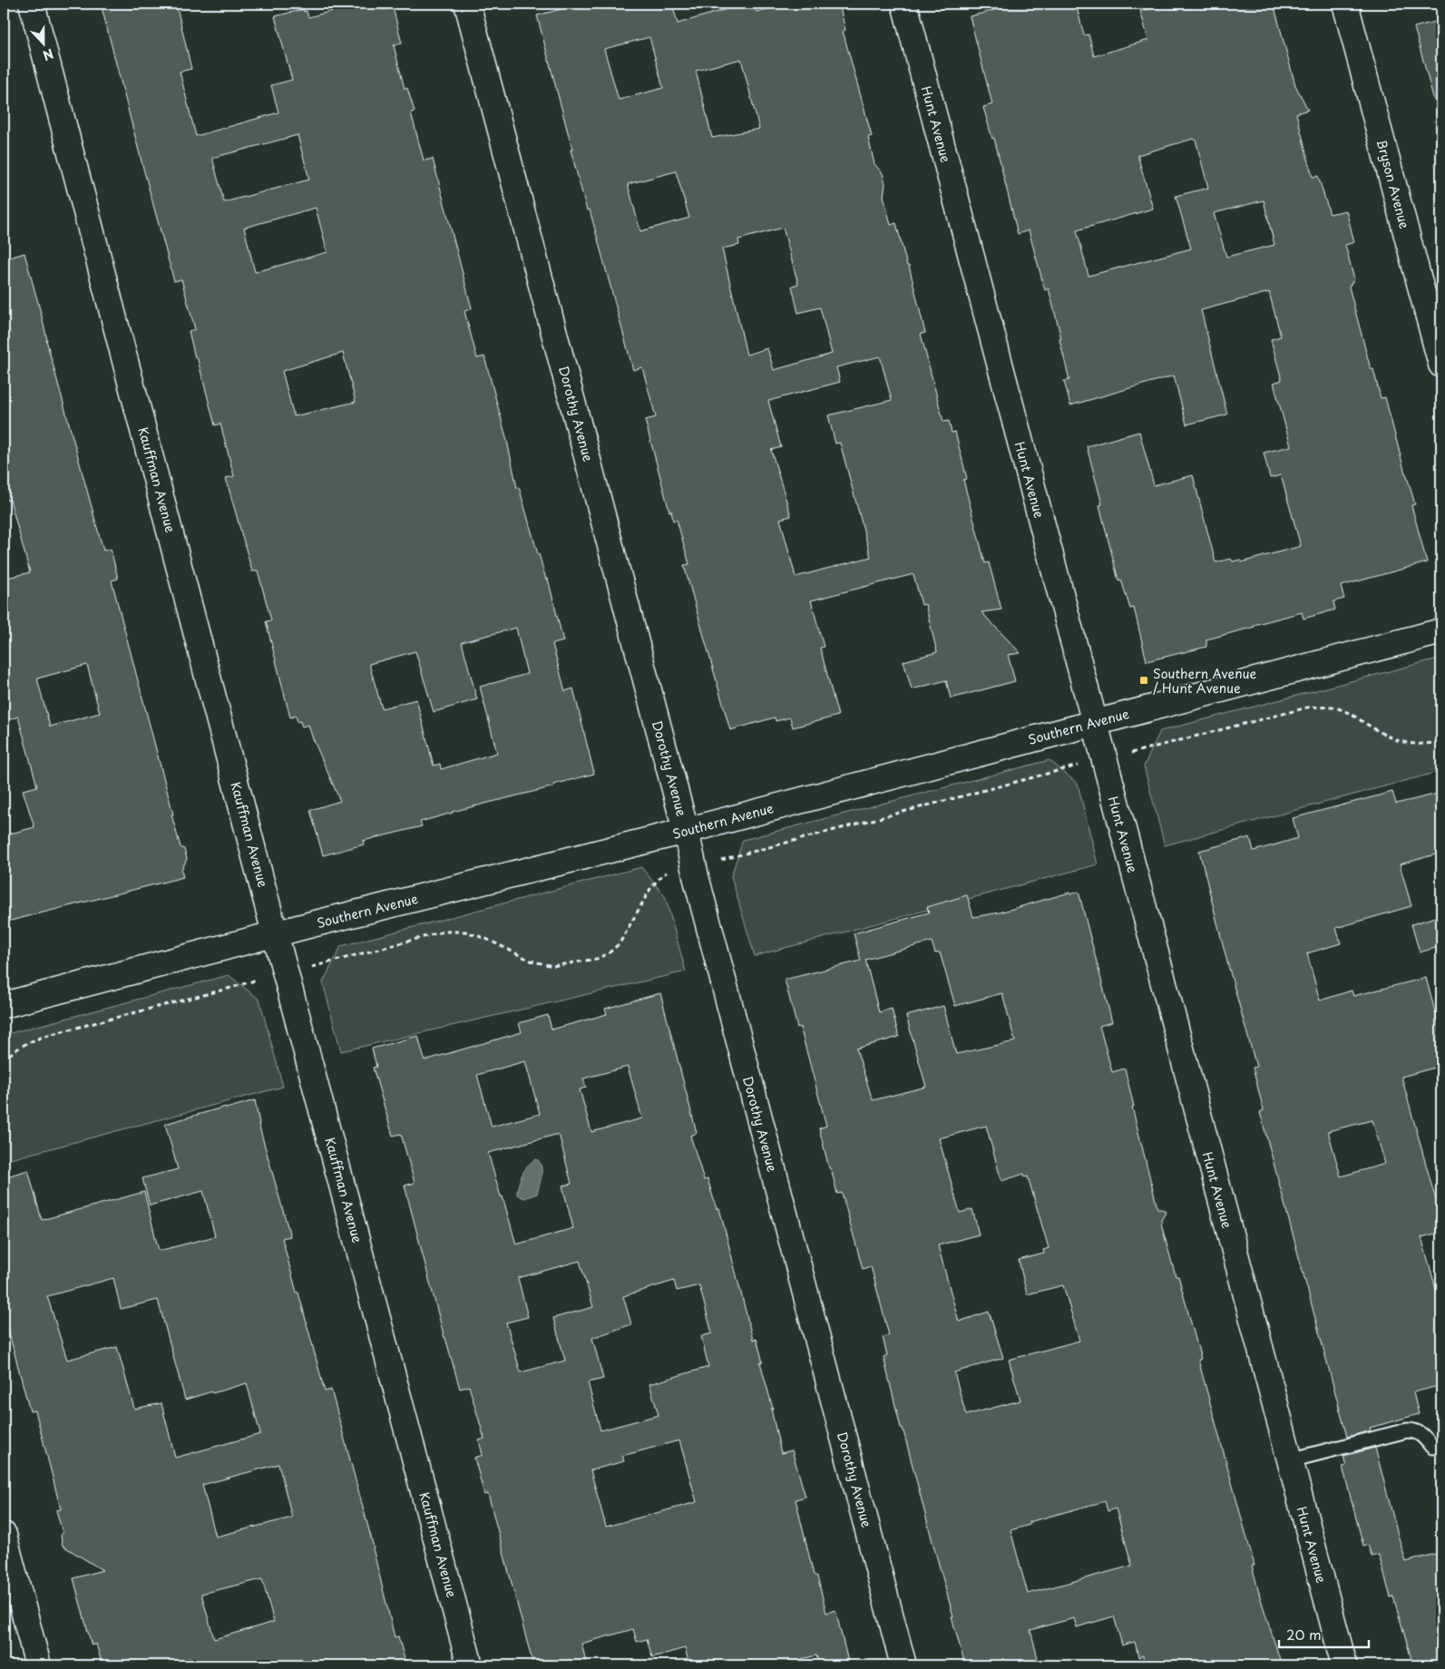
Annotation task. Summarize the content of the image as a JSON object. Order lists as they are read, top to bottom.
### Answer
{
  "streets": {
    "street": [
      "Hunt Avenue",
      "Bryson Avenue",
      "Dorothy Avenue",
      "Kauffman Avenue",
      "Southern Avenue"
    ]
  },
  "crossings": [
    ["Hunt Avenue", "Southern Avenue"],
    ["Dorothy Avenue", "Southern Avenue"],
    ["Kauffman Avenue", "Southern Avenue"]
  ],
  "places": {
    "transit": ["Southern Avenue / Hunt Avenue"]
  },
  "scale_bar": "20 m",
  "north": "bottom"
}
